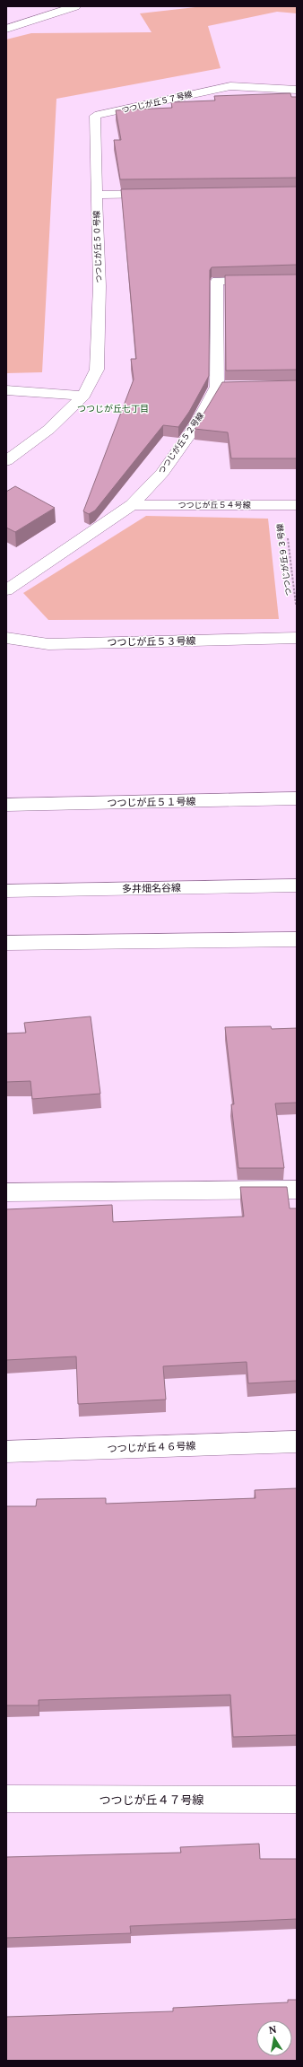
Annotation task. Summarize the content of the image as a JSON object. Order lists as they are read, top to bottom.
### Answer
{
  "streets": {
    "street": [
      "つつじが丘５７号線",
      "つつじが丘５０号線",
      "つつじが丘５２号線",
      "つつじが丘５４号線",
      "つつじが丘５３号線",
      "つつじが丘５１号線",
      "多井畑名谷線",
      "つつじが丘４６号線",
      "つつじが丘４７号線"
    ],
    "path": ["つつじが丘９３号線"]
  },
  "crossings": [
    ["つつじが丘５７号線", "つつじが丘５０号線"],
    ["つつじが丘５２号線", "つつじが丘５４号線"],
    ["つつじが丘５４号線", "つつじが丘９３号線"]
  ],
  "districts": ["つつじが丘七丁目"],
  "north": "top"
}
